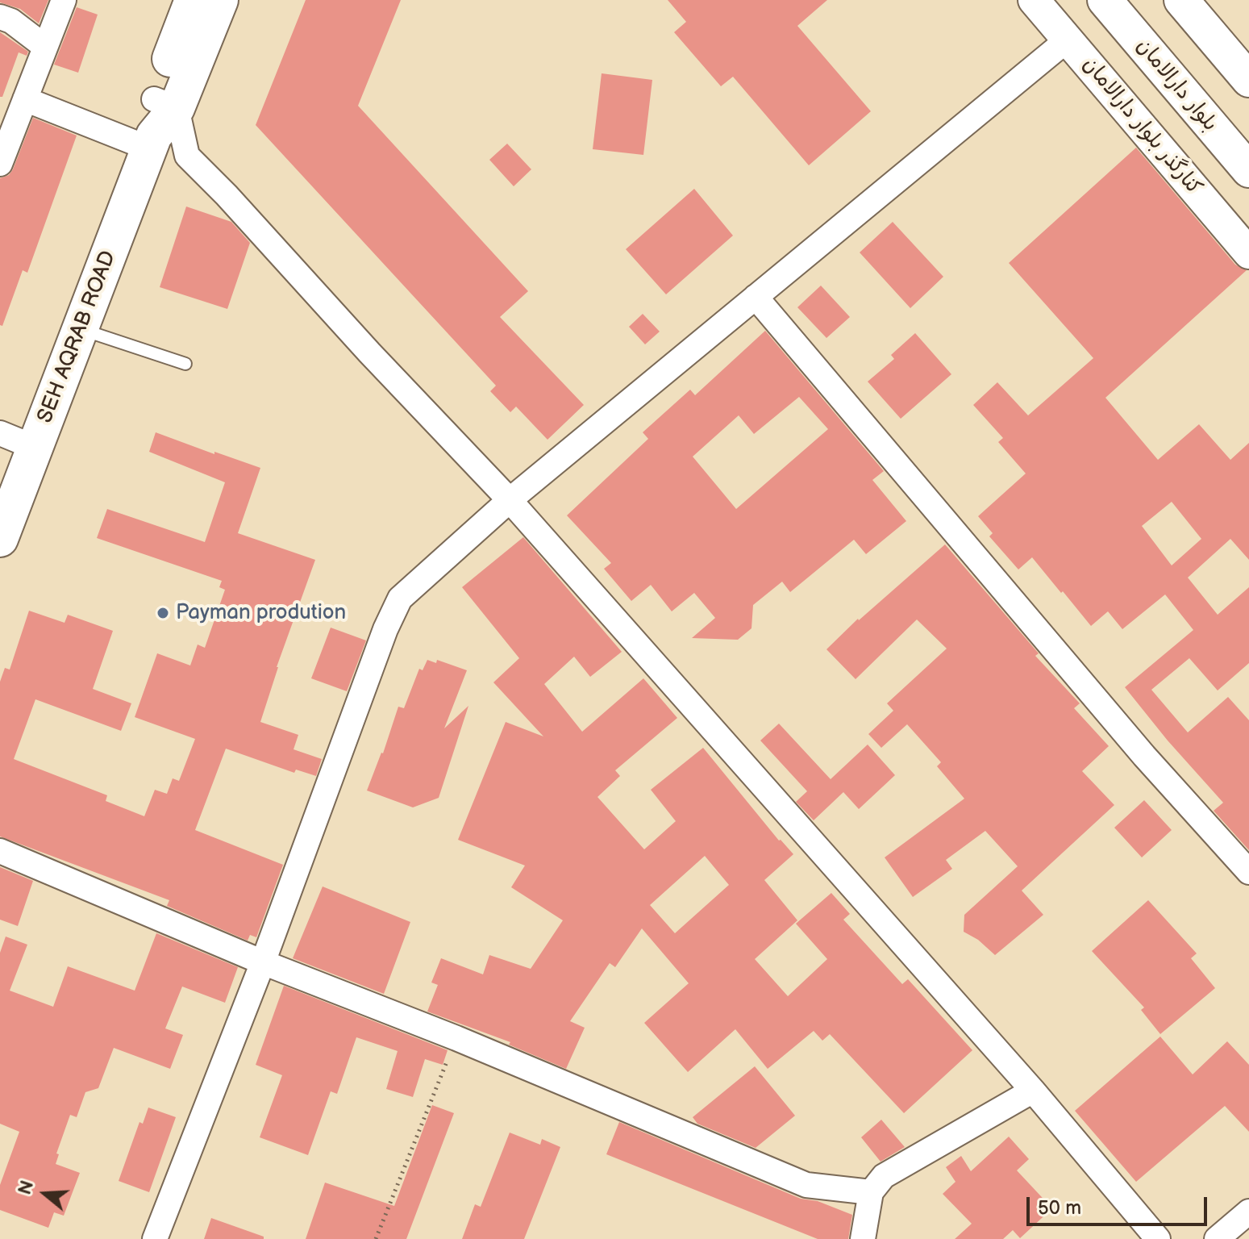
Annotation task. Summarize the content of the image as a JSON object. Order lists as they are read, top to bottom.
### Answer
{
  "streets": {
    "highway": ["SEH AQRAB ROAD"],
    "main road": ["بلوار دارالامان"],
    "street": ["کنارگذر بلوار دارالامان"]
  },
  "places": ["Payman prodution"],
  "scale_bar": "50 m",
  "north": "left"
}
